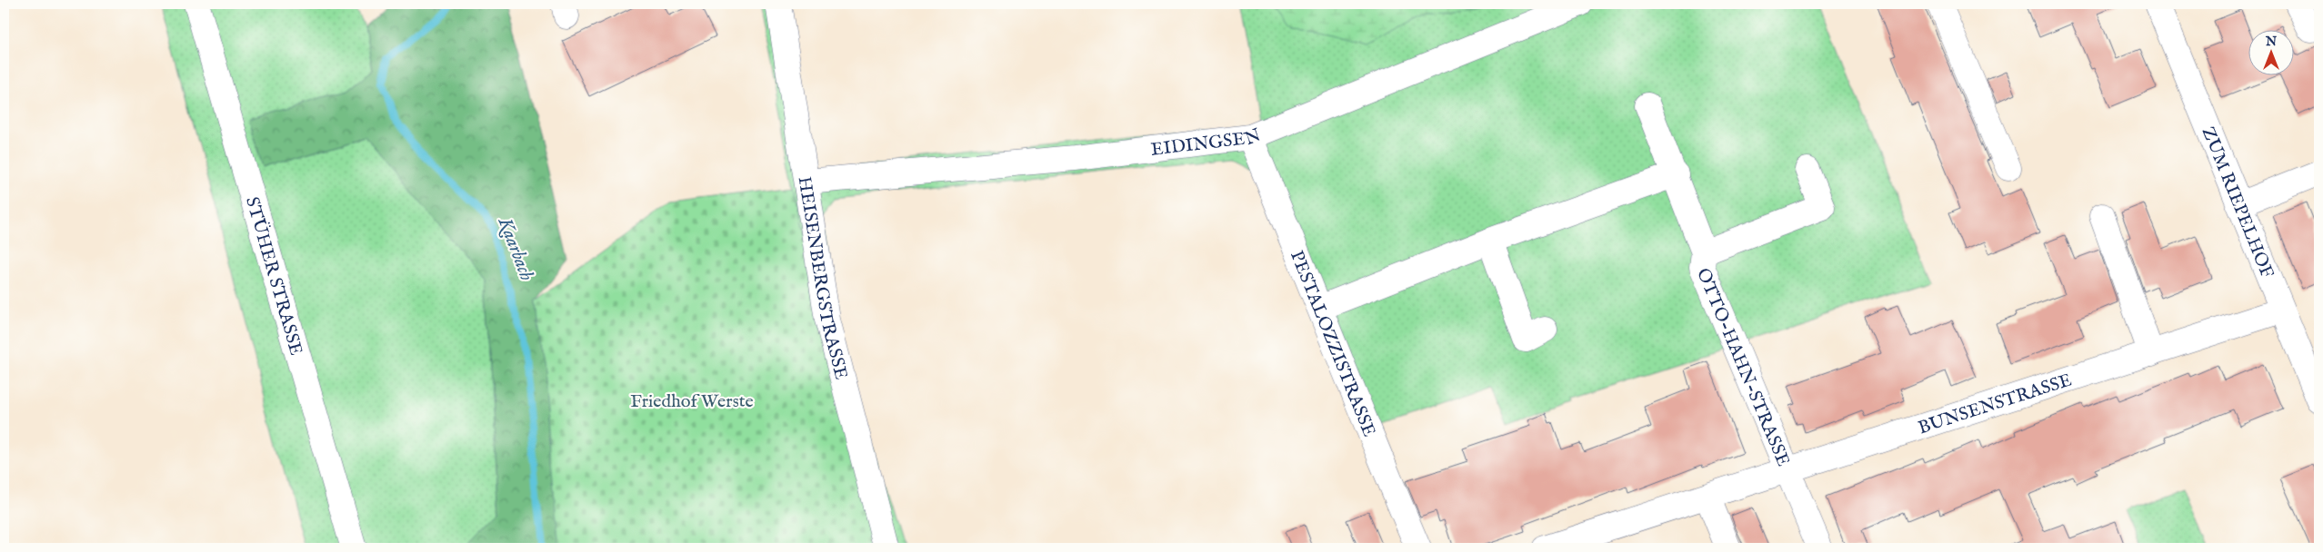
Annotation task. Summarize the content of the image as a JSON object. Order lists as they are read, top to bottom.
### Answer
{
  "streets": {
    "street": [
      "EIDINGSEN",
      "ZUM RIEPELHOF",
      "STÜHER STRASSE",
      "HEISENBERGSTRASSE",
      "PESTALOZZISTRASSE",
      "OTTO-HAHN-STRASSE",
      "BUNSENSTRASSE"
    ]
  },
  "crossings": [
    ["EIDINGSEN", "HEISENBERGSTRASSE"],
    ["EIDINGSEN", "PESTALOZZISTRASSE"],
    ["ZUM RIEPELHOF", "BUNSENSTRASSE"],
    ["OTTO-HAHN-STRASSE", "BUNSENSTRASSE"]
  ],
  "water": ["Kaarbach"],
  "parks": ["Friedhof Werste"],
  "north": "top"
}
